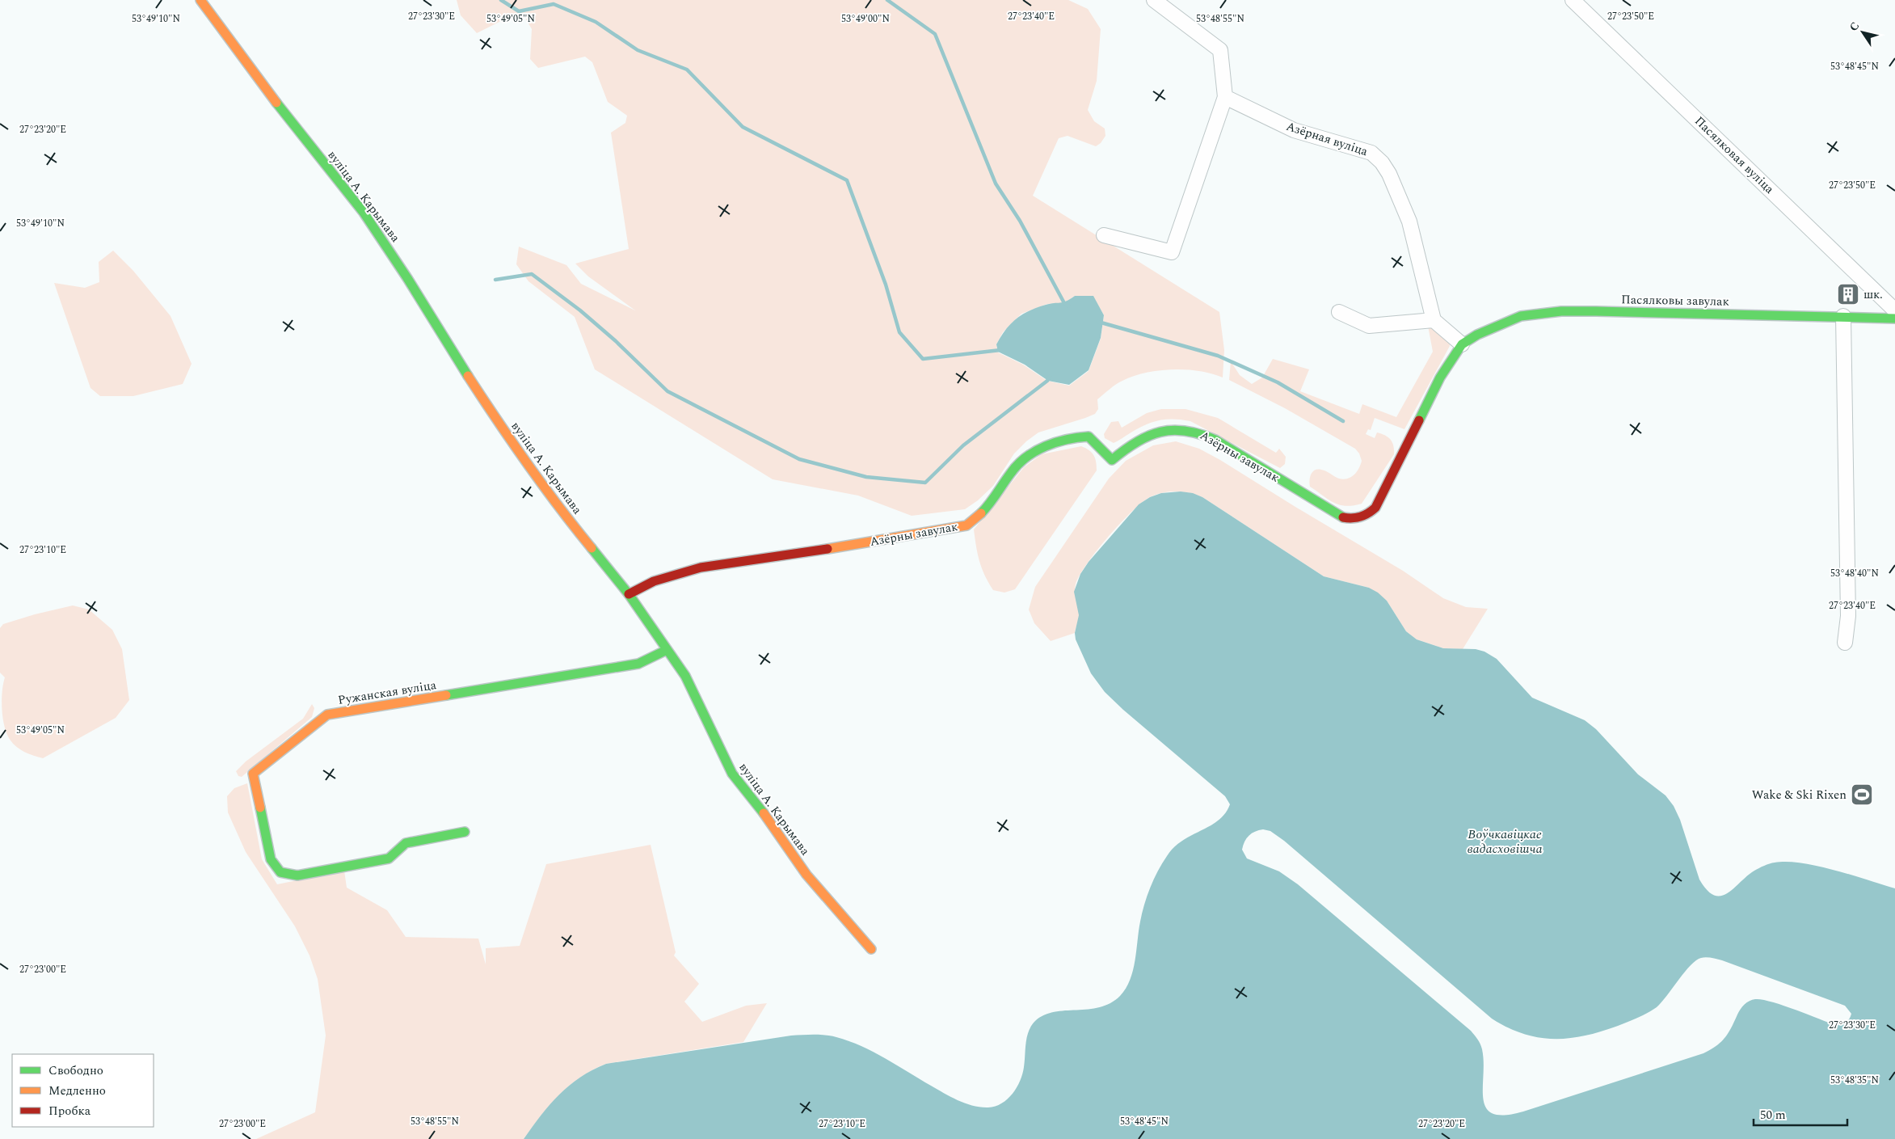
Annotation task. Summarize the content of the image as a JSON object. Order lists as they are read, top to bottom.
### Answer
{
  "streets": {
    "street": [
      "Азёрная вуліца",
      "Пасялковая вуліца",
      "вуліца А. Карымава",
      "Пасялковы завулак",
      "Азёрны завулак",
      "Ружанская вуліца"
    ]
  },
  "crossings": [
    ["вуліца А. Карымава", "Азёрны завулак"],
    ["вуліца А. Карымава", "Ружанская вуліца"],
    ["Пасялковы завулак", "Азёрны завулак"]
  ],
  "water": ["Воўчкавіцкае вадасховішча"],
  "places": {
    "building": ["шк."],
    "sports": ["Wake & Ski Rixen"]
  },
  "legend": ["Свободно", "Медленно", "Пробка"],
  "scale_bar": "50 m",
  "north": "top left",
  "coordinates": [
    "27°23'40\"E",
    "27°23'30\"E",
    "27°23'50\"E",
    "53°49'10\"N",
    "53°49'05\"N",
    "53°49'00\"N",
    "53°48'55\"N",
    "53°48'45\"N",
    "27°23'20\"E",
    "27°23'10\"E",
    "53°48'40\"N",
    "27°23'00\"E",
    "53°48'35\"N"
  ]
}
